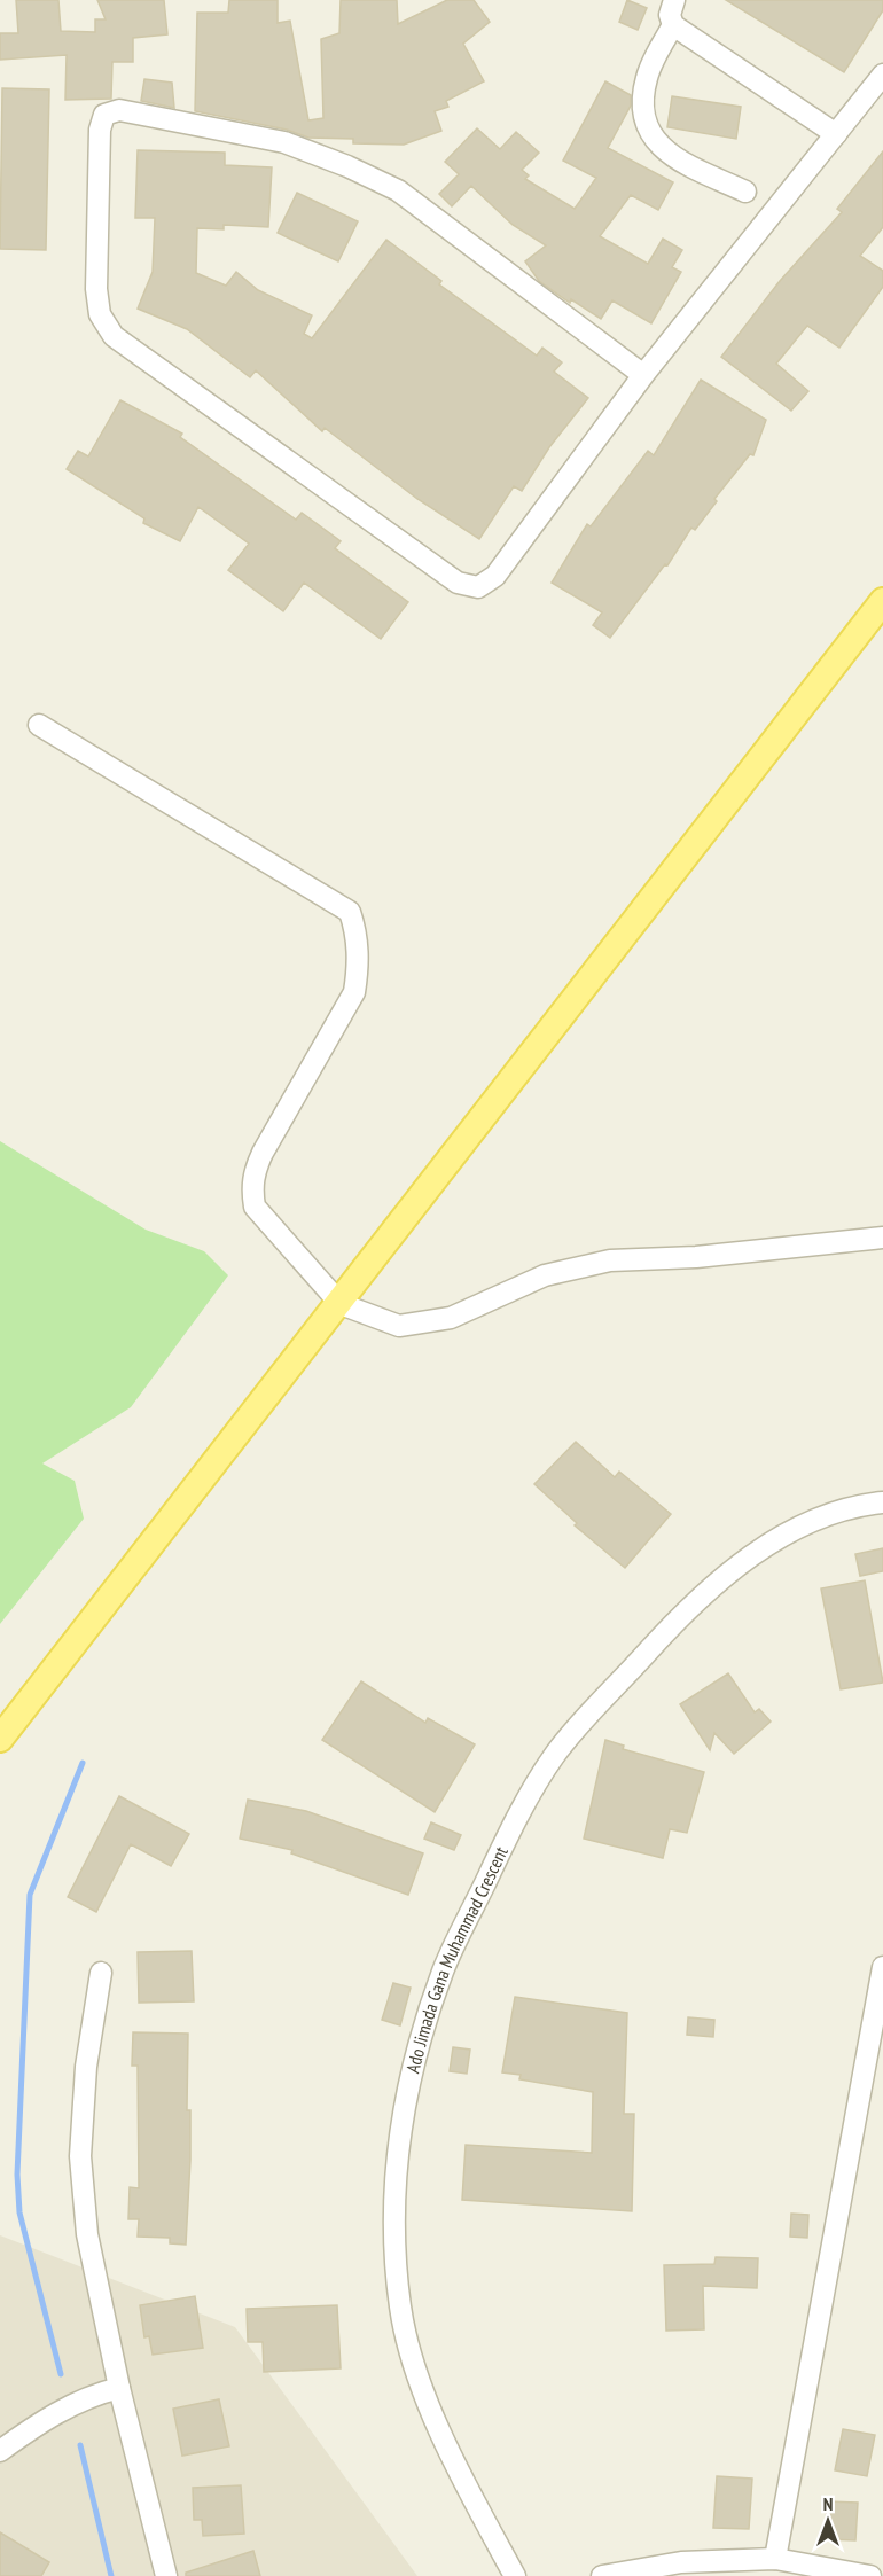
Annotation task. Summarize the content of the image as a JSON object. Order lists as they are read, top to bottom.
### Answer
{
  "streets": {
    "street": ["Ado Jimada Gana Muhammad Crescent"]
  },
  "north": "top"
}
